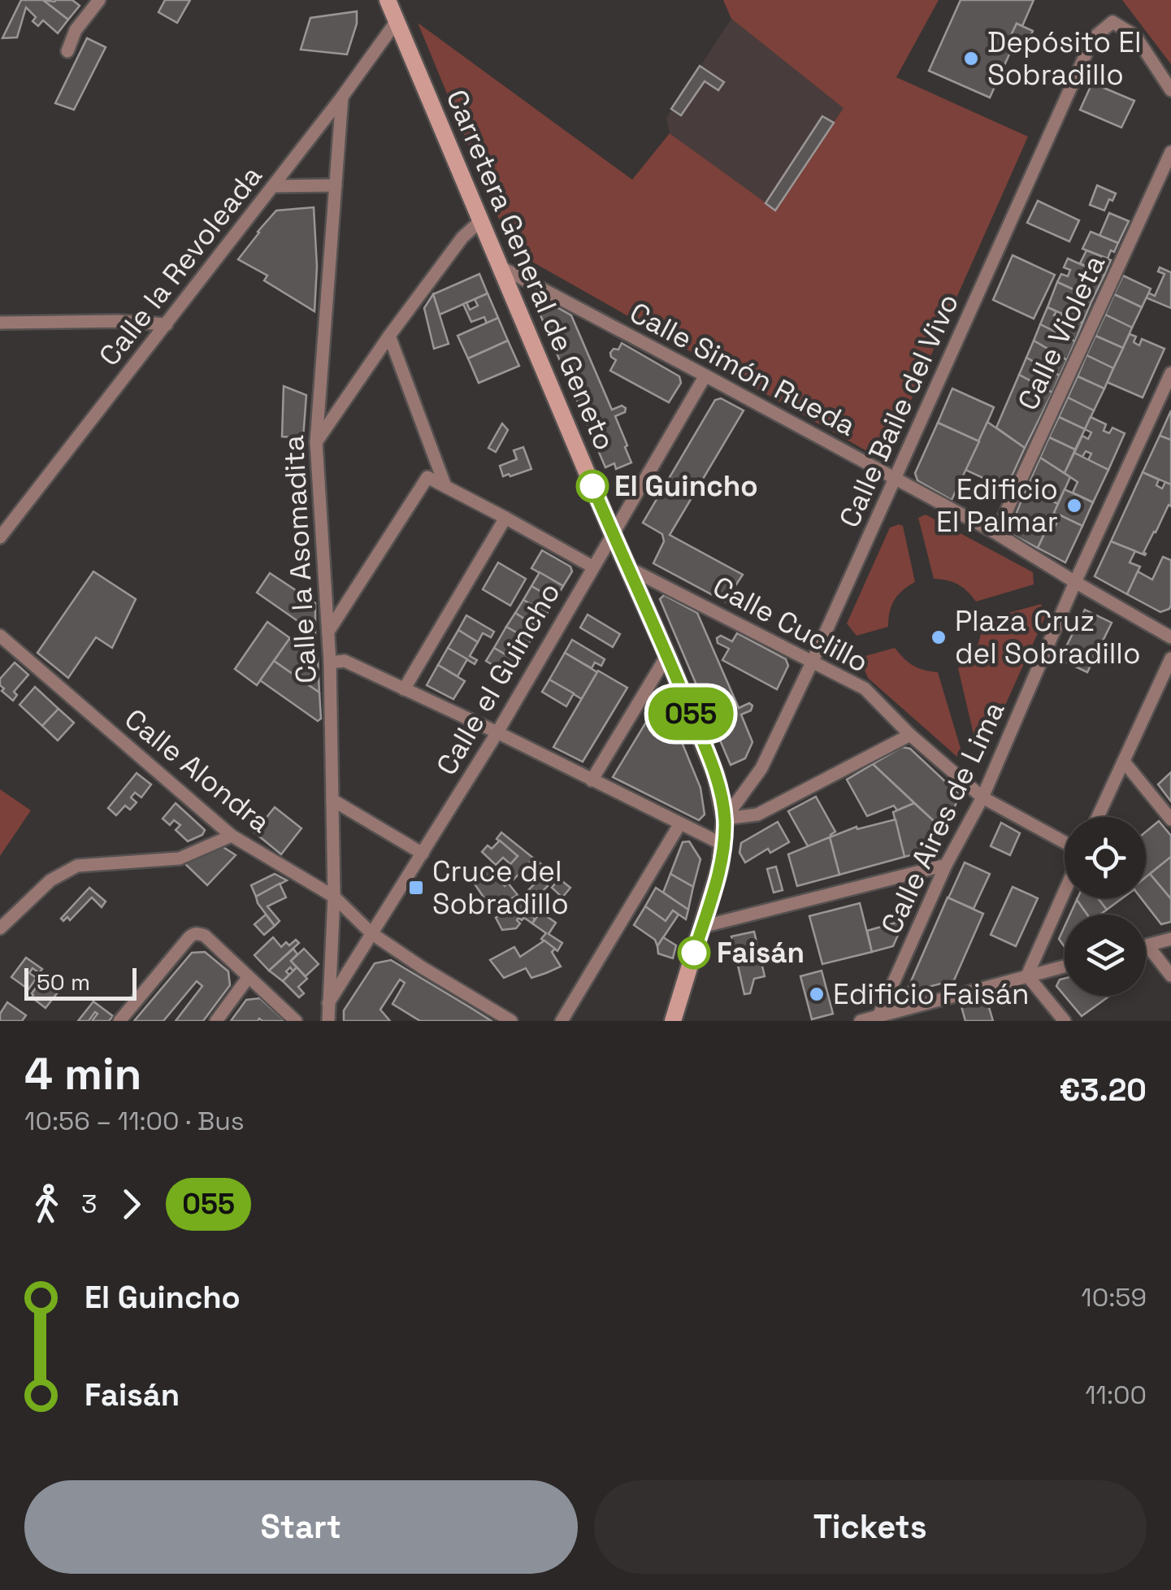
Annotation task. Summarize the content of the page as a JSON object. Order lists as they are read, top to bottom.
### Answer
{
  "streets": {
    "main road": ["Carretera General de Geneto"],
    "street": [
      "Calle la Revoleada",
      "Calle Violeta",
      "Calle Simón Rueda",
      "Calle Baile del Vivo",
      "Calle la Asomadita",
      "Calle Cuclillo",
      "Calle el Guincho",
      "Calle Alondra",
      "Calle Aires de Lima"
    ]
  },
  "crossings": [
    ["Calle la Revoleada", "Carretera General de Geneto"],
    ["Calle la Revoleada", "Calle la Asomadita"],
    ["Carretera General de Geneto", "Calle Simón Rueda"],
    ["Carretera General de Geneto", "Calle Baile del Vivo"],
    ["Carretera General de Geneto", "Calle Cuclillo"],
    ["Carretera General de Geneto", "Calle el Guincho"],
    ["Calle Violeta", "Calle Simón Rueda"],
    ["Calle Simón Rueda", "Calle Baile del Vivo"],
    ["Calle Simón Rueda", "Calle el Guincho"],
    ["Calle Simón Rueda", "Calle Aires de Lima"],
    ["Calle Baile del Vivo", "Calle Cuclillo"],
    ["Calle la Asomadita", "Calle el Guincho"],
    ["Calle la Asomadita", "Calle Alondra"],
    ["Calle Cuclillo", "Calle Aires de Lima"],
    ["Calle el Guincho", "Calle Alondra"]
  ],
  "places": {
    "other": [
      "Depósito El Sobradillo",
      "El Guincho",
      "Edificio El Palmar",
      "Plaza Cruz del Sobradillo",
      "Faisán",
      "Edificio Faisán"
    ],
    "transit": ["Cruce del Sobradillo"]
  },
  "lines": ["bus line 055"],
  "scale_bar": "50 m",
  "page": {
    "on_map": "055",
    "scale": "50 m",
    "heading": ["4 min", "10:56 – 11:00 · Bus", "€3.20"],
    "legs": ["3", "055"],
    "list": [
      {
        "name": "El Guincho",
        "value": "10:59"
      },
      {
        "name": "Faisán",
        "value": "11:00"
      }
    ],
    "buttons": ["Start", "Tickets"]
  }
}
